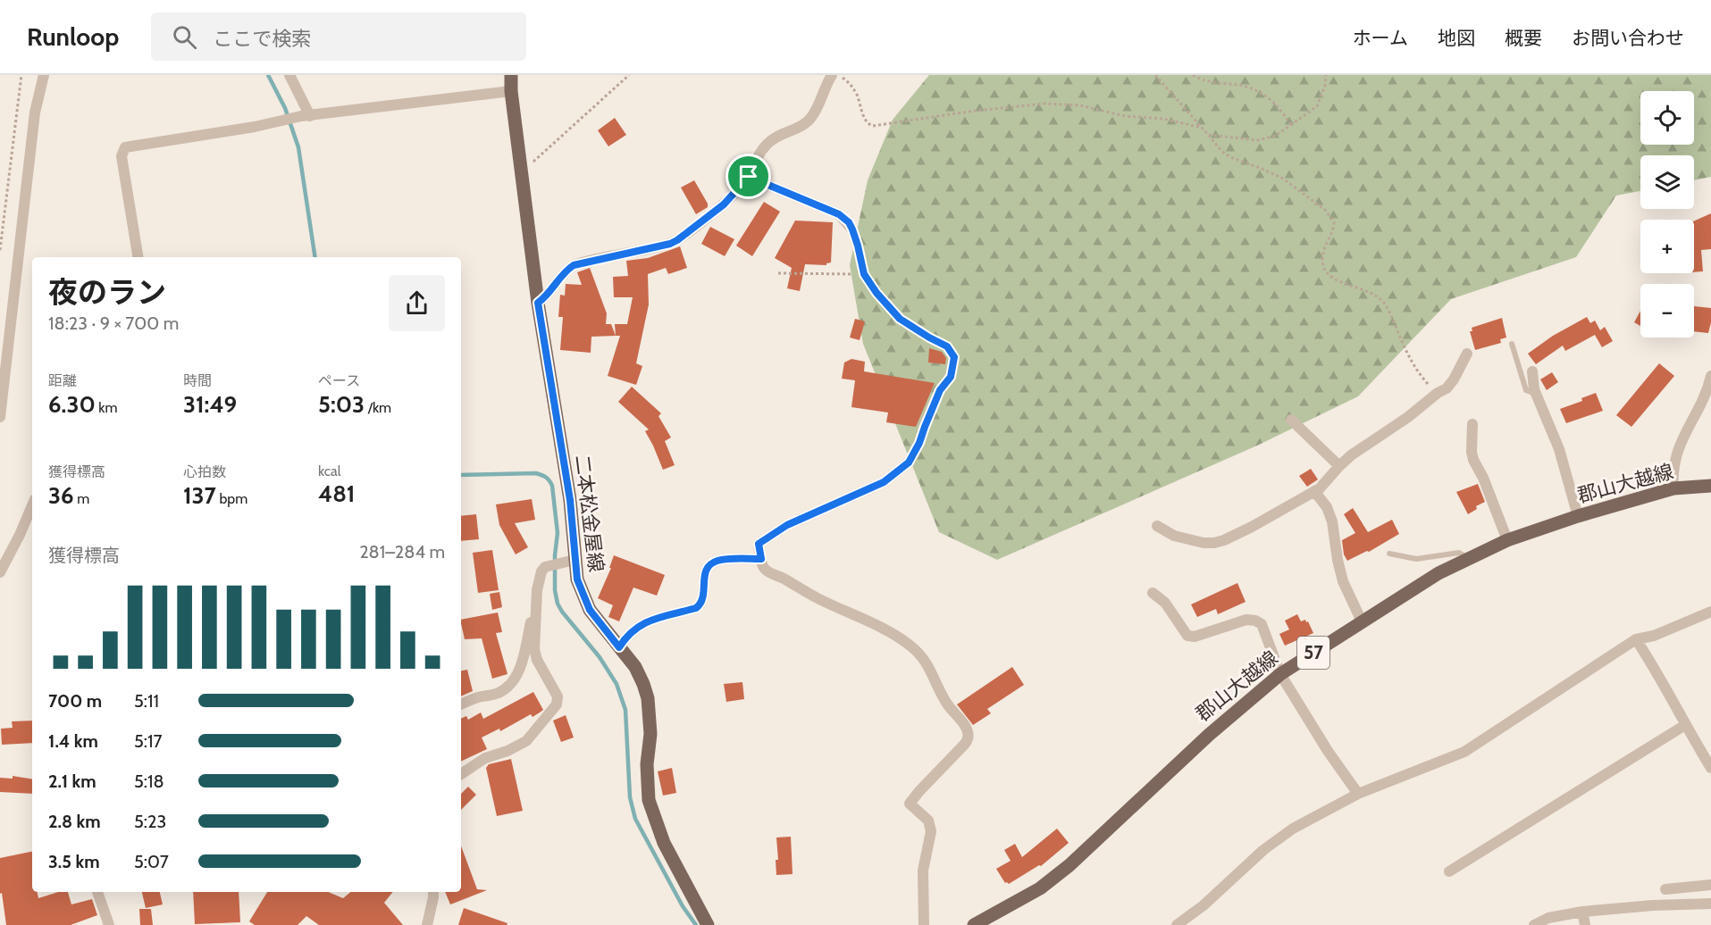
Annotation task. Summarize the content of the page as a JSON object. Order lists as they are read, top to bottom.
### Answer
{
  "streets": {
    "main road": ["郡山大越線", "二本松金屋線", "57"]
  },
  "page": {
    "header": "Runloop",
    "search": "ここで検索",
    "nav": [
      "ホーム",
      "地図",
      "概要",
      "お問い合わせ"
    ],
    "map_buttons": ["+", "−"],
    "heading": ["夜のラン", "18:23 · 9 × 700 m"],
    "stats": [
      ["距離", "6.30 km"],
      ["時間", "31:49"],
      ["ペース", "5:03 /km"],
      ["獲得標高", "36 m"],
      ["心拍数", "137 bpm"],
      ["kcal", "481"]
    ],
    "chart": ["獲得標高", "281–284 m"],
    "list": [
      {
        "name": "700 m",
        "note": "5:11"
      },
      {
        "name": "1.4 km",
        "note": "5:17"
      },
      {
        "name": "2.1 km",
        "note": "5:18"
      },
      {
        "name": "2.8 km",
        "note": "5:23"
      },
      {
        "name": "3.5 km",
        "note": "5:07"
      }
    ]
  }
}
